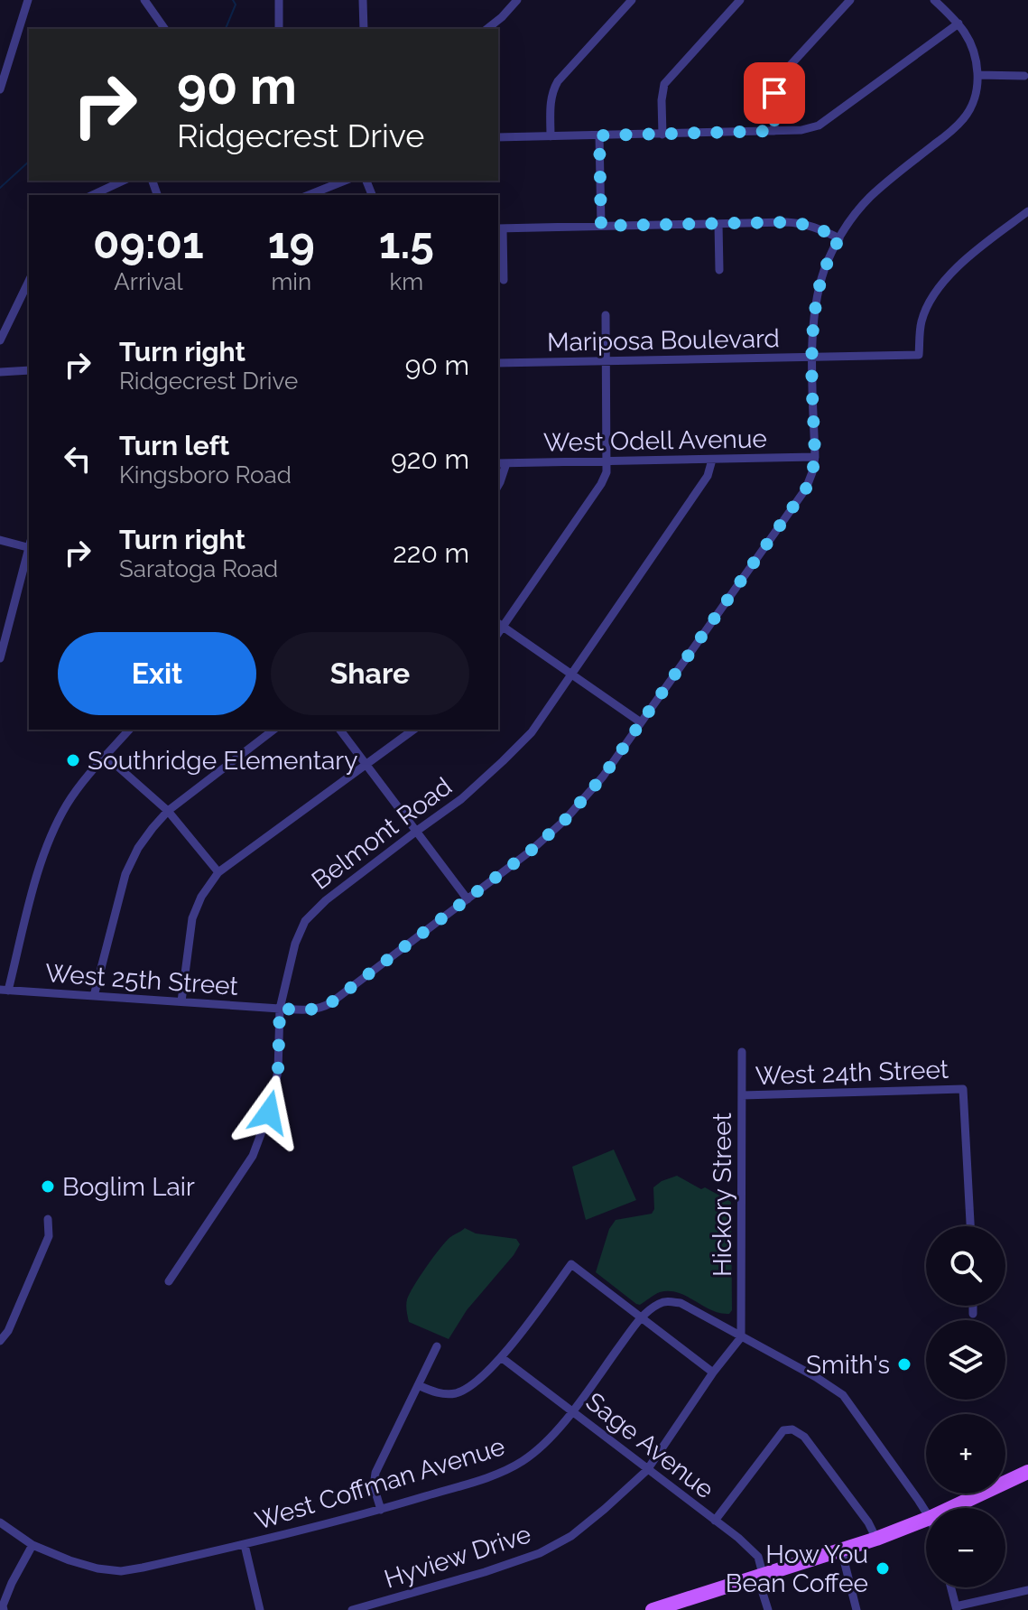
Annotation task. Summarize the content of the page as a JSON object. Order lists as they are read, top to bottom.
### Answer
{
  "streets": {
    "street": [
      "Mariposa Boulevard",
      "West Odell Avenue",
      "Belmont Road",
      "West 25th Street",
      "West 24th Street",
      "Hickory Street",
      "Sage Avenue",
      "West Coffman Avenue",
      "Hyview Drive"
    ]
  },
  "crossings": [
    ["Mariposa Boulevard", "West 25th Street"],
    ["West Odell Avenue", "Belmont Road"],
    ["West Odell Avenue", "West 25th Street"],
    ["Belmont Road", "West 25th Street"],
    ["West 24th Street", "Hickory Street"],
    ["Hickory Street", "West Coffman Avenue"],
    ["Hickory Street", "Hyview Drive"],
    ["Sage Avenue", "West Coffman Avenue"],
    ["Sage Avenue", "Hyview Drive"],
    ["West Coffman Avenue", "Hyview Drive"]
  ],
  "places": [
    "Southridge Elementary",
    "Boglim Lair",
    "Smith's",
    "How You Bean Coffee"
  ],
  "page": {
    "turn": ["90 m", "Ridgecrest Drive"],
    "eta": [
      "09:01",
      "Arrival",
      "19",
      "min",
      "1.5",
      "km"
    ],
    "list": [
      {
        "name": "Turn right",
        "note": "Ridgecrest Drive",
        "value": "90 m"
      },
      {
        "name": "Turn left",
        "note": "Kingsboro Road",
        "value": "920 m"
      },
      {
        "name": "Turn right",
        "note": "Saratoga Road",
        "value": "220 m"
      }
    ],
    "buttons": ["Exit", "Share"],
    "map_buttons": ["+", "−"]
  }
}
